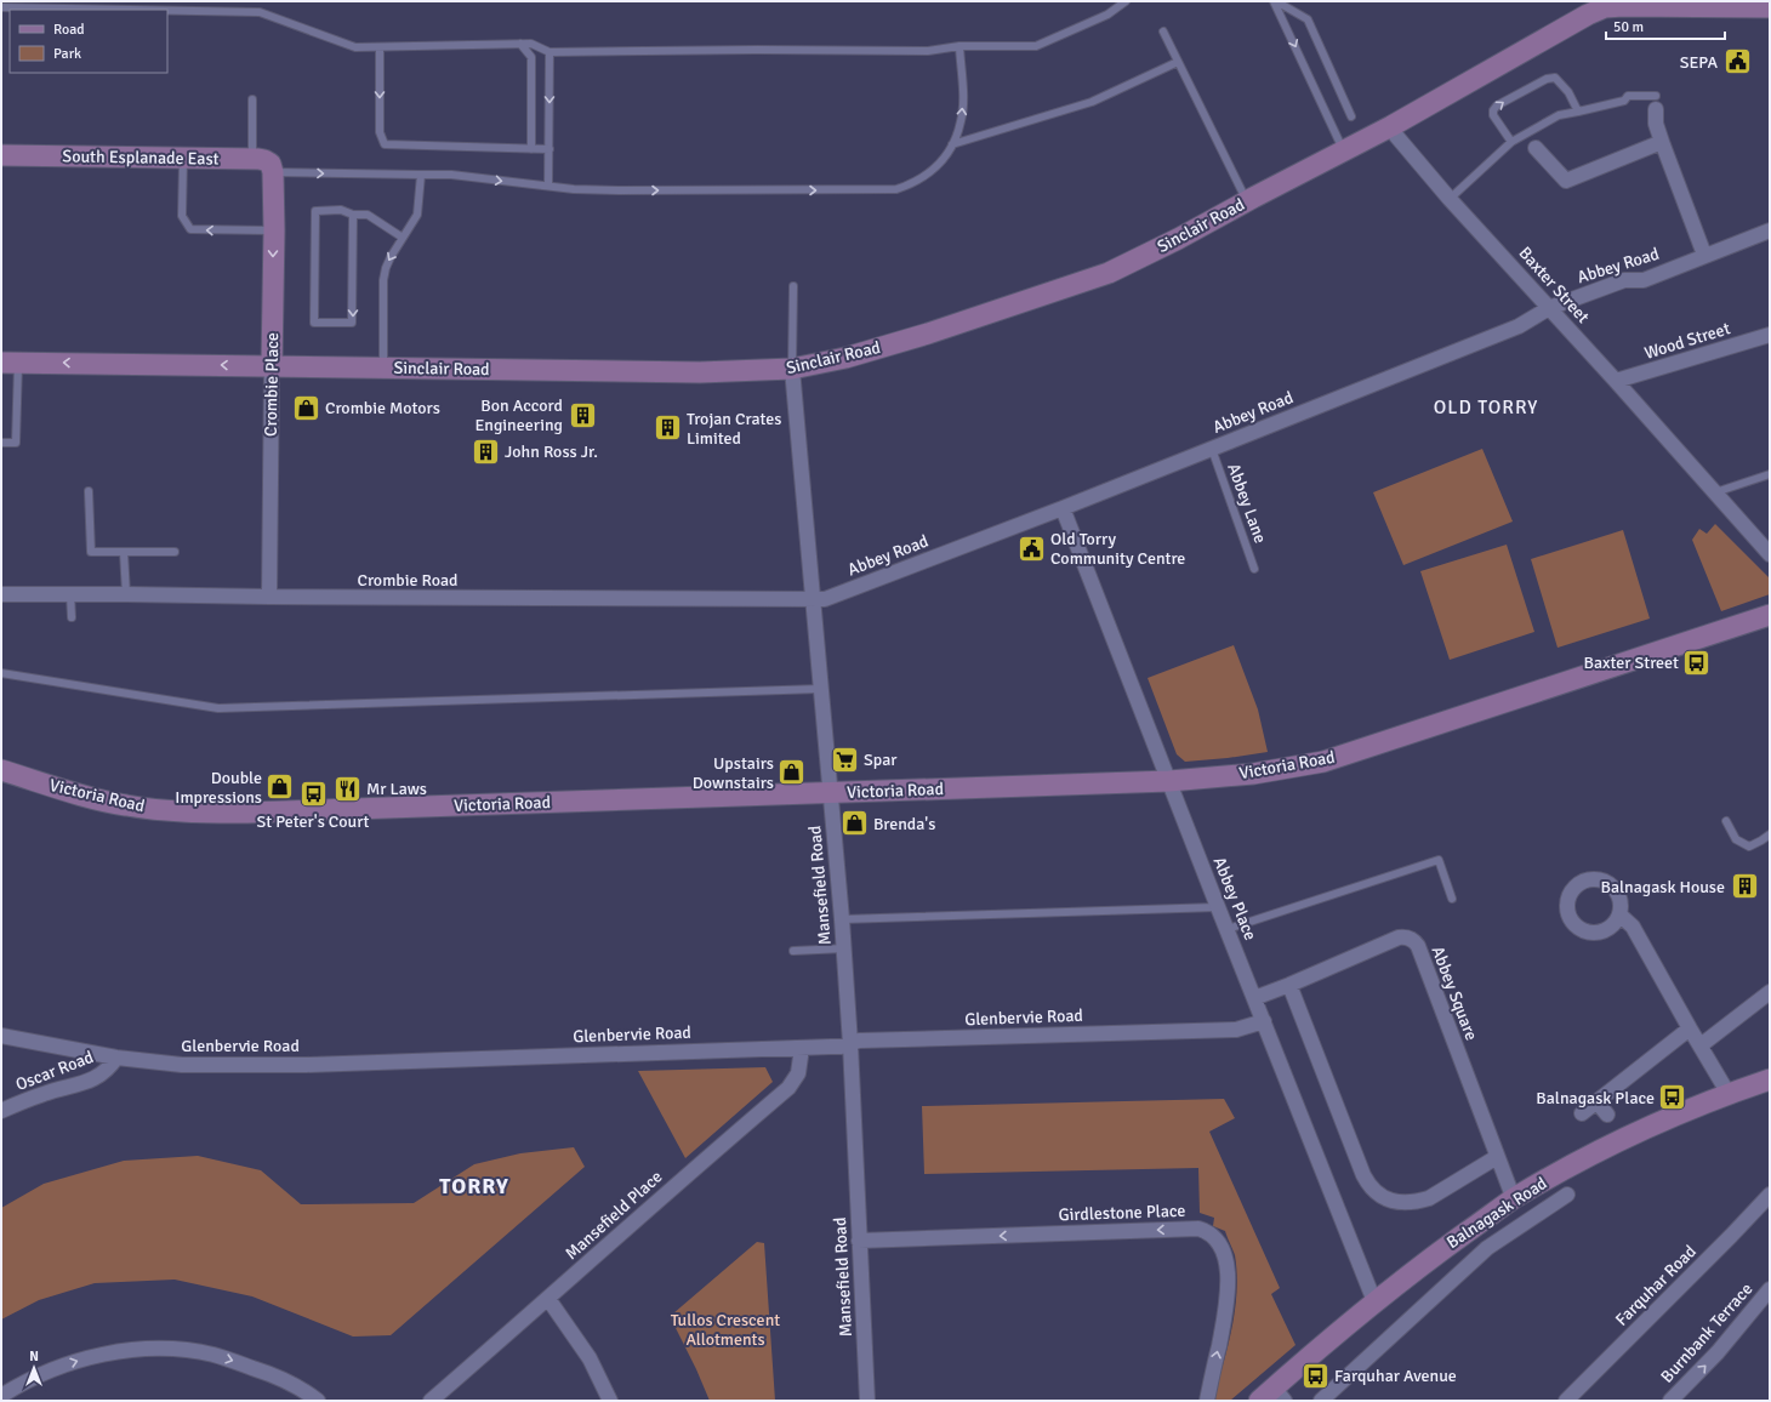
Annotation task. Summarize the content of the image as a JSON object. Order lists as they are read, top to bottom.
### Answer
{
  "streets": {
    "street": [
      "South Esplanade East",
      "Sinclair Road",
      "Abbey Road",
      "Baxter Street",
      "Wood Street",
      "Crombie Place",
      "Crombie Road",
      "Victoria Road",
      "Mansefield Road",
      "Abbey Place",
      "Abbey Square",
      "Glenbervie Road",
      "Oscar Road",
      "Girdlestone Place",
      "Balnagask Road",
      "Mansefield Place",
      "Farquhar Road",
      "Burnbank Terrace"
    ],
    "lane": ["Abbey Lane"]
  },
  "crossings": [
    ["South Esplanade East", "Crombie Place"],
    ["Sinclair Road", "Baxter Street"],
    ["Sinclair Road", "Crombie Place"],
    ["Sinclair Road", "Mansefield Road"],
    ["Abbey Road", "Baxter Street"],
    ["Abbey Road", "Abbey Lane"],
    ["Abbey Road", "Crombie Road"],
    ["Abbey Road", "Mansefield Road"],
    ["Abbey Road", "Abbey Place"],
    ["Baxter Street", "Wood Street"],
    ["Crombie Place", "Crombie Road"],
    ["Crombie Road", "Mansefield Road"],
    ["Victoria Road", "Mansefield Road"],
    ["Victoria Road", "Abbey Place"],
    ["Mansefield Road", "Glenbervie Road"],
    ["Mansefield Road", "Girdlestone Place"],
    ["Abbey Place", "Abbey Square"],
    ["Abbey Place", "Glenbervie Road"],
    ["Abbey Place", "Balnagask Road"],
    ["Abbey Square", "Balnagask Road"],
    ["Glenbervie Road", "Oscar Road"],
    ["Glenbervie Road", "Mansefield Place"]
  ],
  "one_way": ["Burnbank Terrace"],
  "districts": ["OLD TORRY", "TORRY"],
  "parks": ["Tullos Crescent Allotments"],
  "places": {
    "public building": ["SEPA", "Old Torry Community Centre"],
    "shop": [
      "Crombie Motors",
      "Upstairs Downstairs",
      "Double Impressions",
      "Brenda's"
    ],
    "building": [
      "Bon Accord Engineering",
      "Trojan Crates Limited",
      "John Ross Jr.",
      "Balnagask House"
    ],
    "bus stop": [
      "Baxter Street",
      "St Peter's Court",
      "Balnagask Place",
      "Farquhar Avenue"
    ],
    "supermarket": ["Spar"],
    "restaurant": ["Mr Laws"]
  },
  "legend": ["Road", "Park"],
  "scale_bar": "50 m",
  "north": "top"
}
